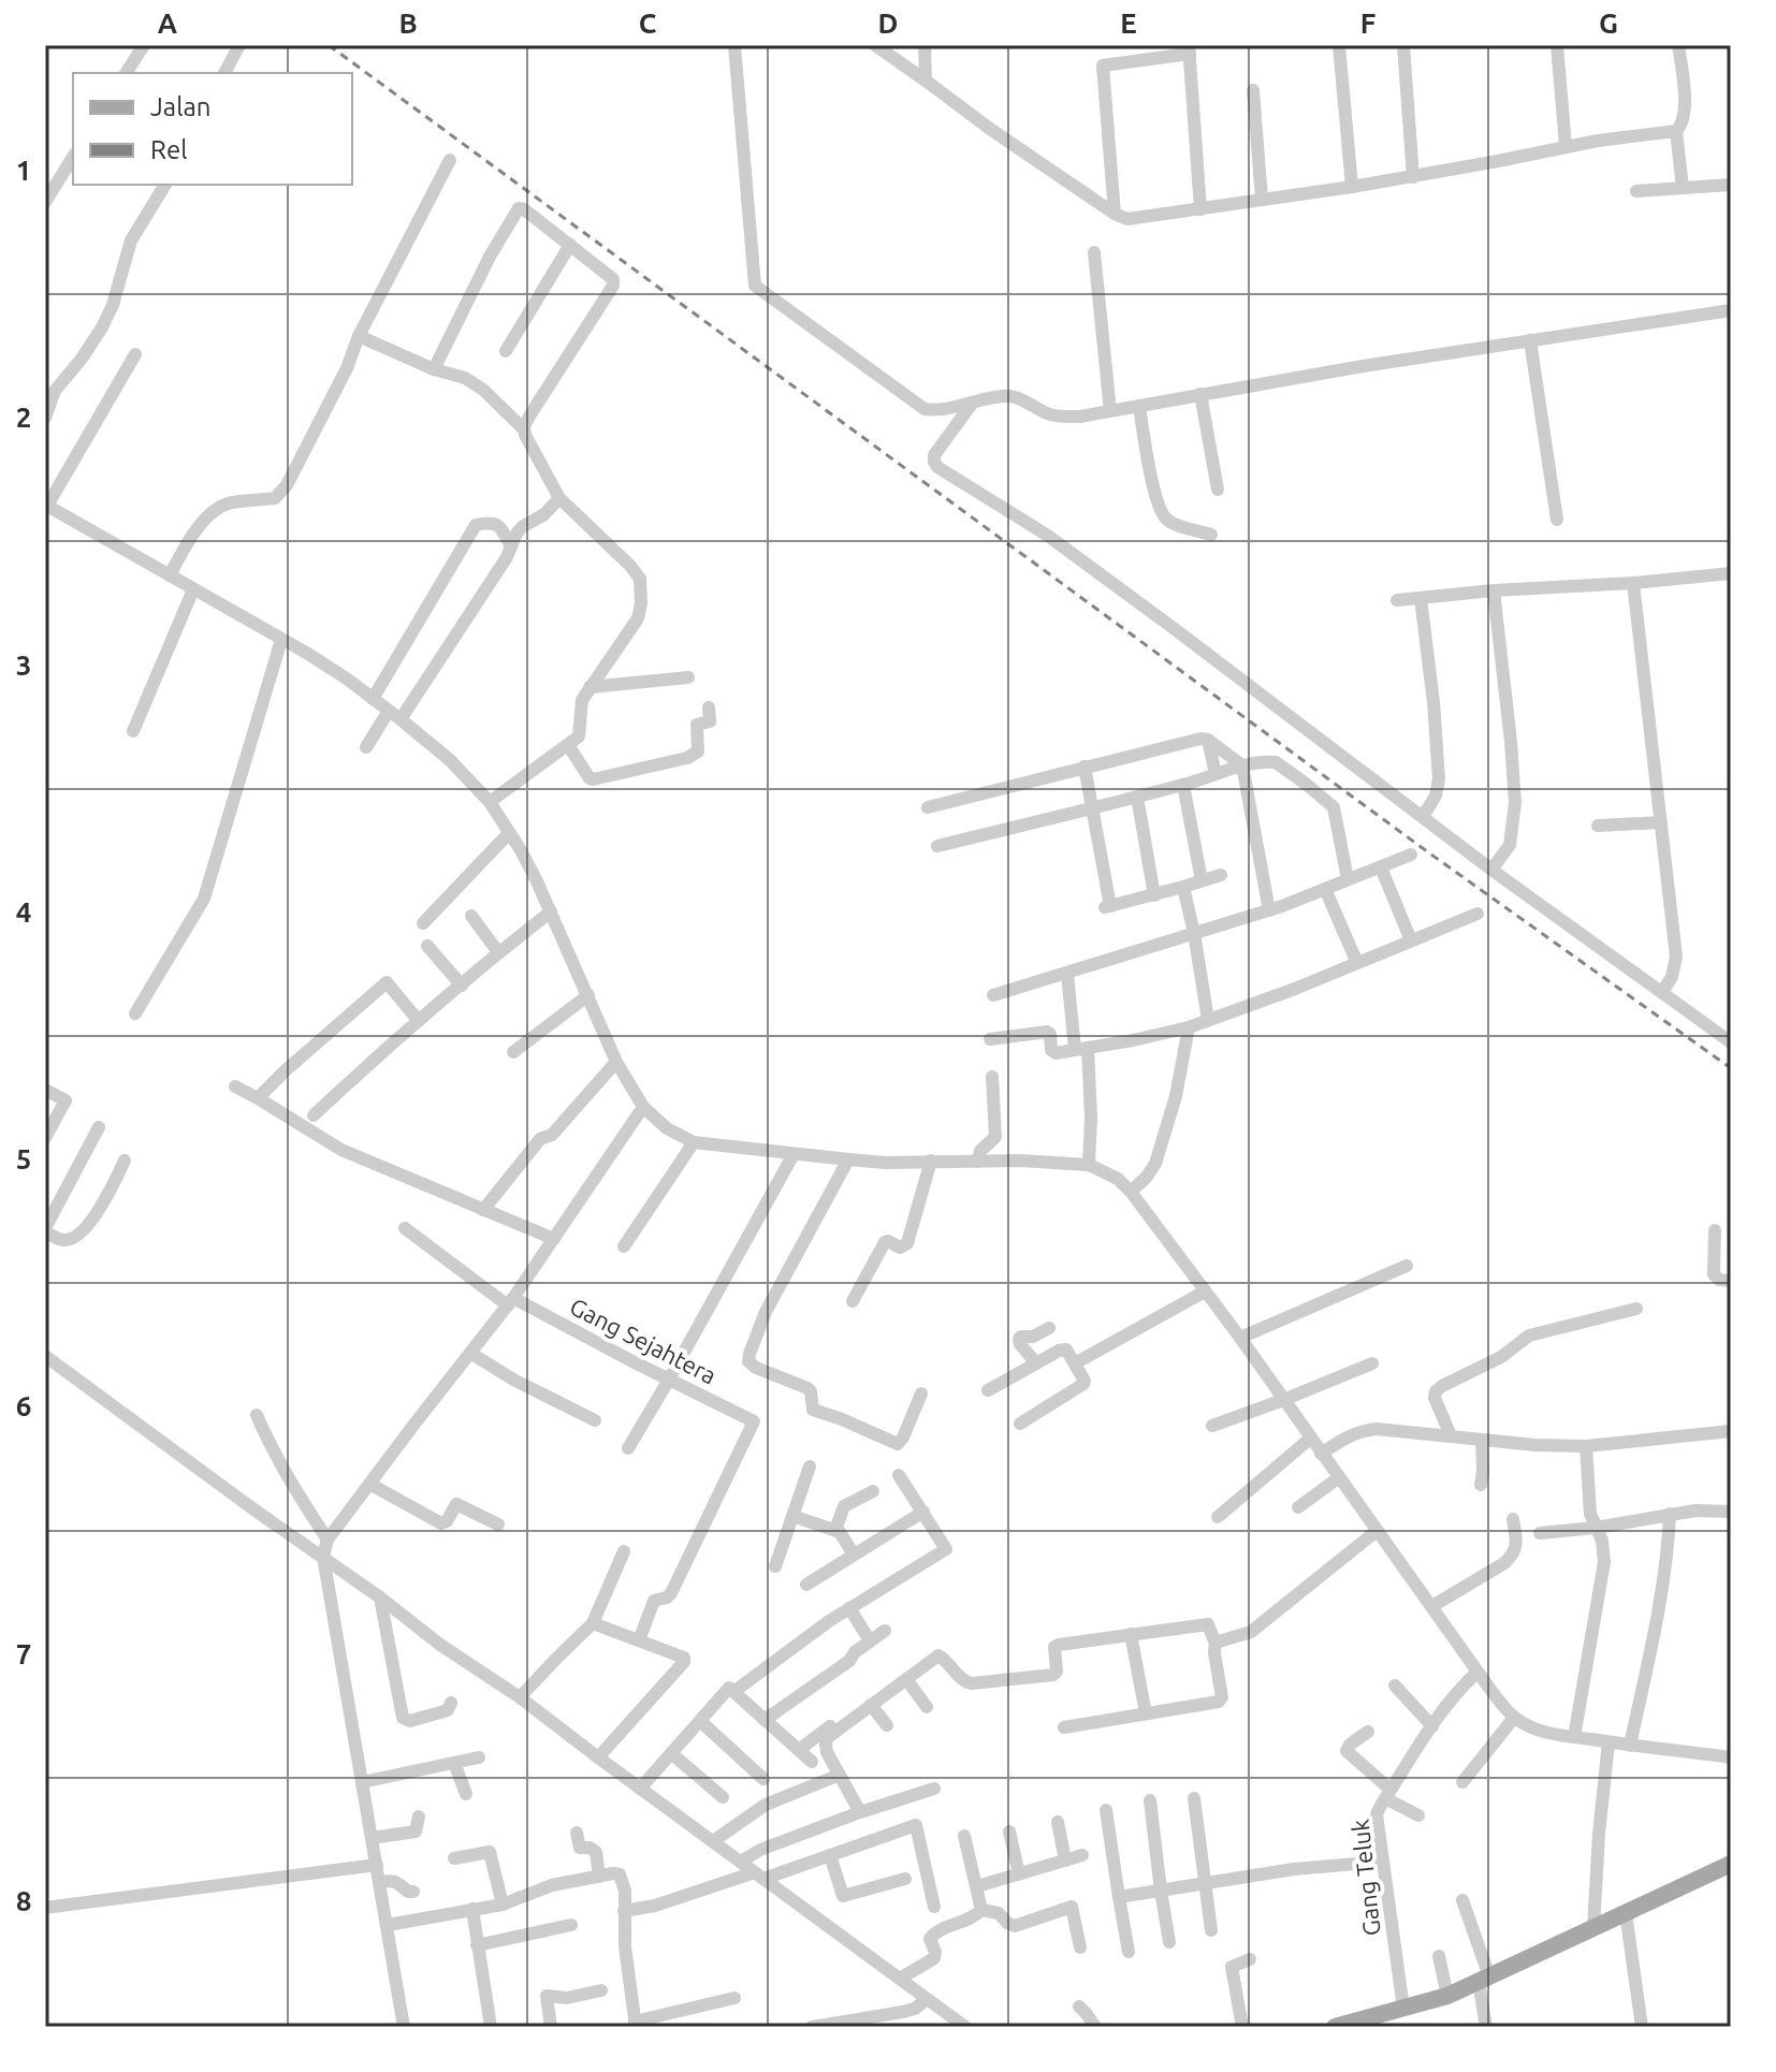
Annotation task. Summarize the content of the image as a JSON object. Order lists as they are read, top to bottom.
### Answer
{
  "streets": {
    "street": ["Gang Sejahtera", "Gang Teluk"]
  },
  "legend": ["Jalan", "Rel"],
  "grid": {
    "columns": [
      "A",
      "B",
      "C",
      "D",
      "E",
      "F",
      "G"
    ],
    "rows": [
      "1",
      "2",
      "3",
      "4",
      "5",
      "6",
      "7",
      "8"
    ]
  }
}
